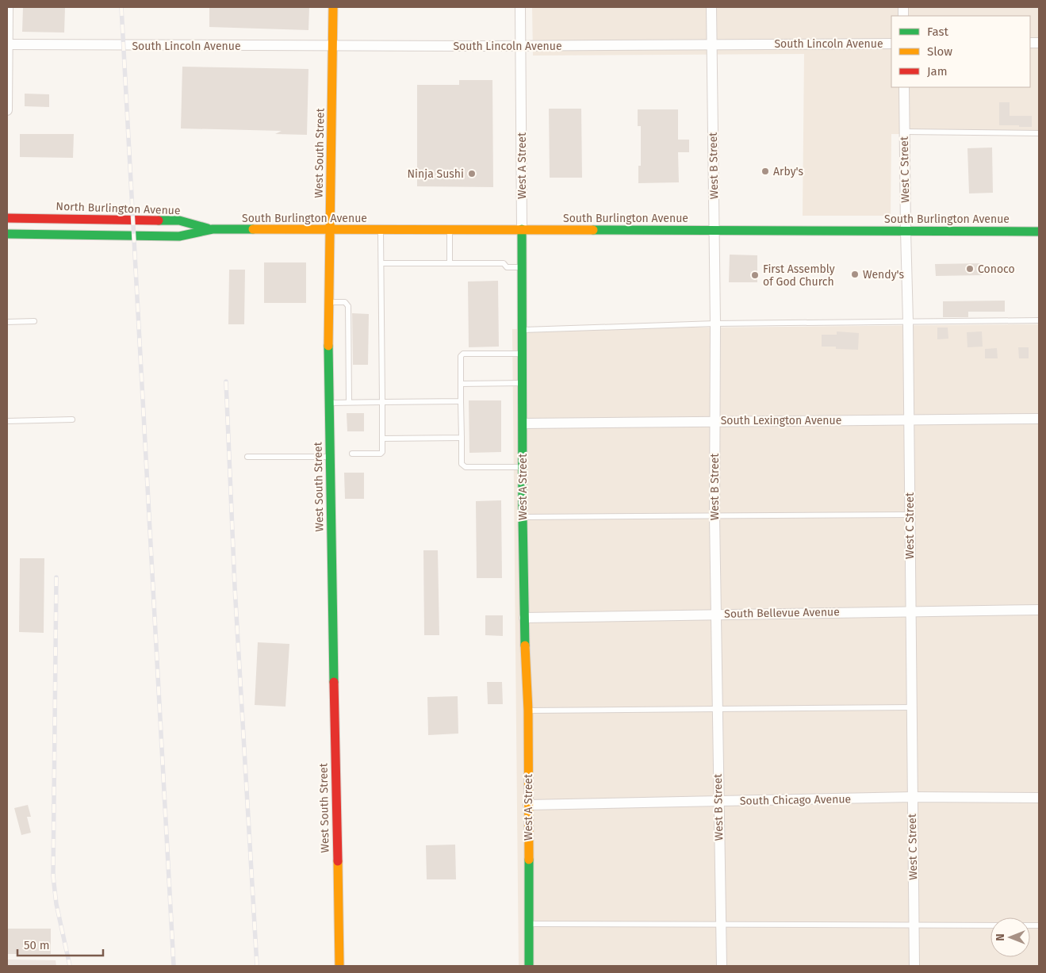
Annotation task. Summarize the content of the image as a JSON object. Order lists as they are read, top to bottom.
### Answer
{
  "streets": {
    "main road": [
      "West South Street",
      "West A Street",
      "North Burlington Avenue",
      "South Burlington Avenue"
    ],
    "street": [
      "South Lincoln Avenue",
      "West B Street",
      "West C Street",
      "South Lexington Avenue",
      "South Bellevue Avenue",
      "South Chicago Avenue"
    ]
  },
  "crossings": [
    ["South Lincoln Avenue", "West South Street"],
    ["South Lincoln Avenue", "West A Street"],
    ["South Lincoln Avenue", "West B Street"],
    ["West South Street", "South Burlington Avenue"],
    ["West A Street", "South Burlington Avenue"],
    ["West A Street", "South Lexington Avenue"],
    ["West A Street", "South Bellevue Avenue"],
    ["West A Street", "South Chicago Avenue"],
    ["West B Street", "South Burlington Avenue"],
    ["West B Street", "South Lexington Avenue"],
    ["West B Street", "South Bellevue Avenue"],
    ["West B Street", "South Chicago Avenue"],
    ["West C Street", "South Burlington Avenue"],
    ["West C Street", "South Lexington Avenue"],
    ["West C Street", "South Bellevue Avenue"],
    ["West C Street", "South Chicago Avenue"],
    ["North Burlington Avenue", "South Burlington Avenue"]
  ],
  "places": [
    "Arby's",
    "Ninja Sushi",
    "Conoco",
    "Wendy's",
    "First Assembly of God Church"
  ],
  "legend": ["Fast", "Slow", "Jam"],
  "scale_bar": "50 m",
  "north": "left"
}
